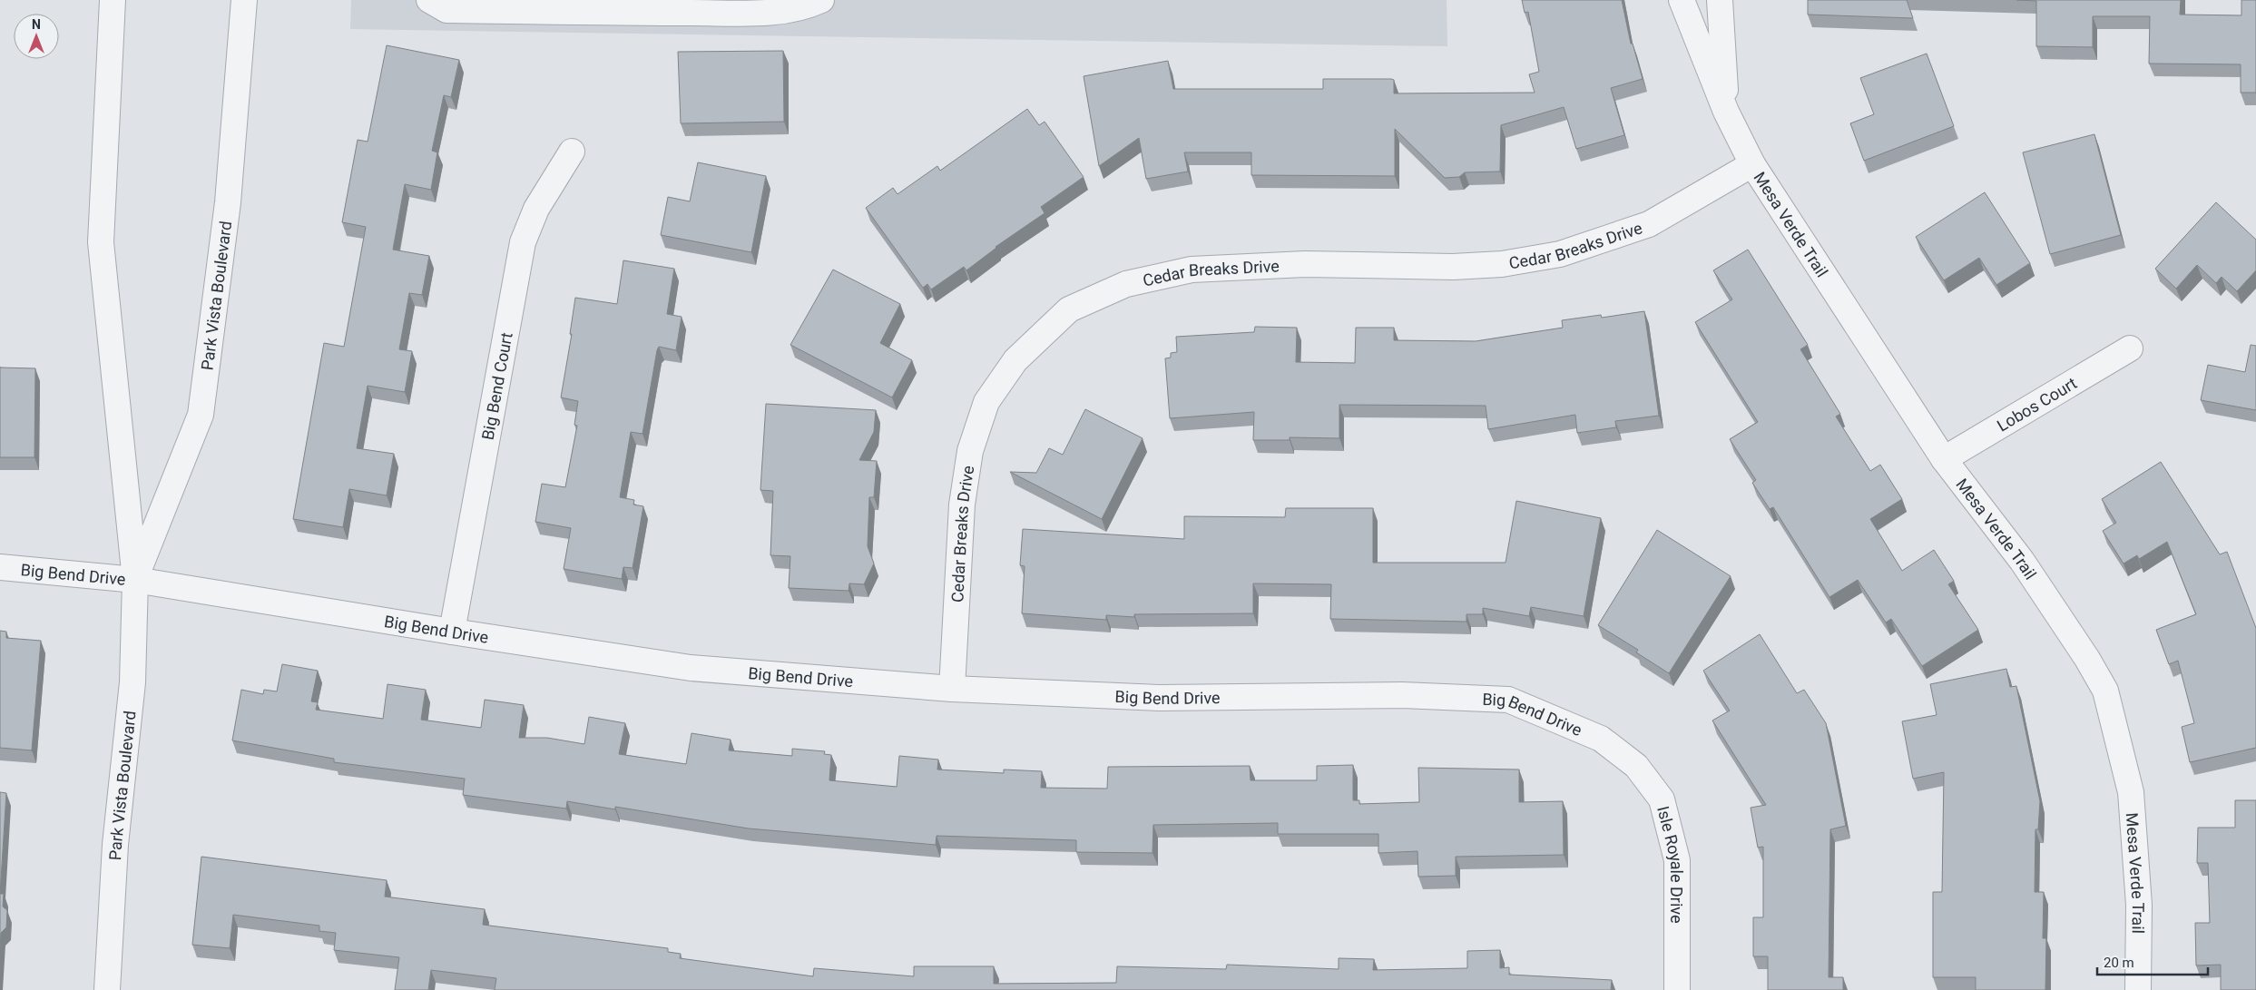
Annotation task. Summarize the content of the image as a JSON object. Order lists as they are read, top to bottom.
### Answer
{
  "streets": {
    "street": [
      "Mesa Verde Trail",
      "Cedar Breaks Drive",
      "Park Vista Boulevard",
      "Big Bend Court",
      "Lobos Court",
      "Big Bend Drive",
      "Isle Royale Drive"
    ]
  },
  "crossings": [
    ["Mesa Verde Trail", "Cedar Breaks Drive"],
    ["Mesa Verde Trail", "Lobos Court"],
    ["Cedar Breaks Drive", "Big Bend Drive"],
    ["Park Vista Boulevard", "Big Bend Drive"],
    ["Big Bend Court", "Big Bend Drive"],
    ["Big Bend Drive", "Isle Royale Drive"]
  ],
  "scale_bar": "20 m",
  "north": "top"
}
